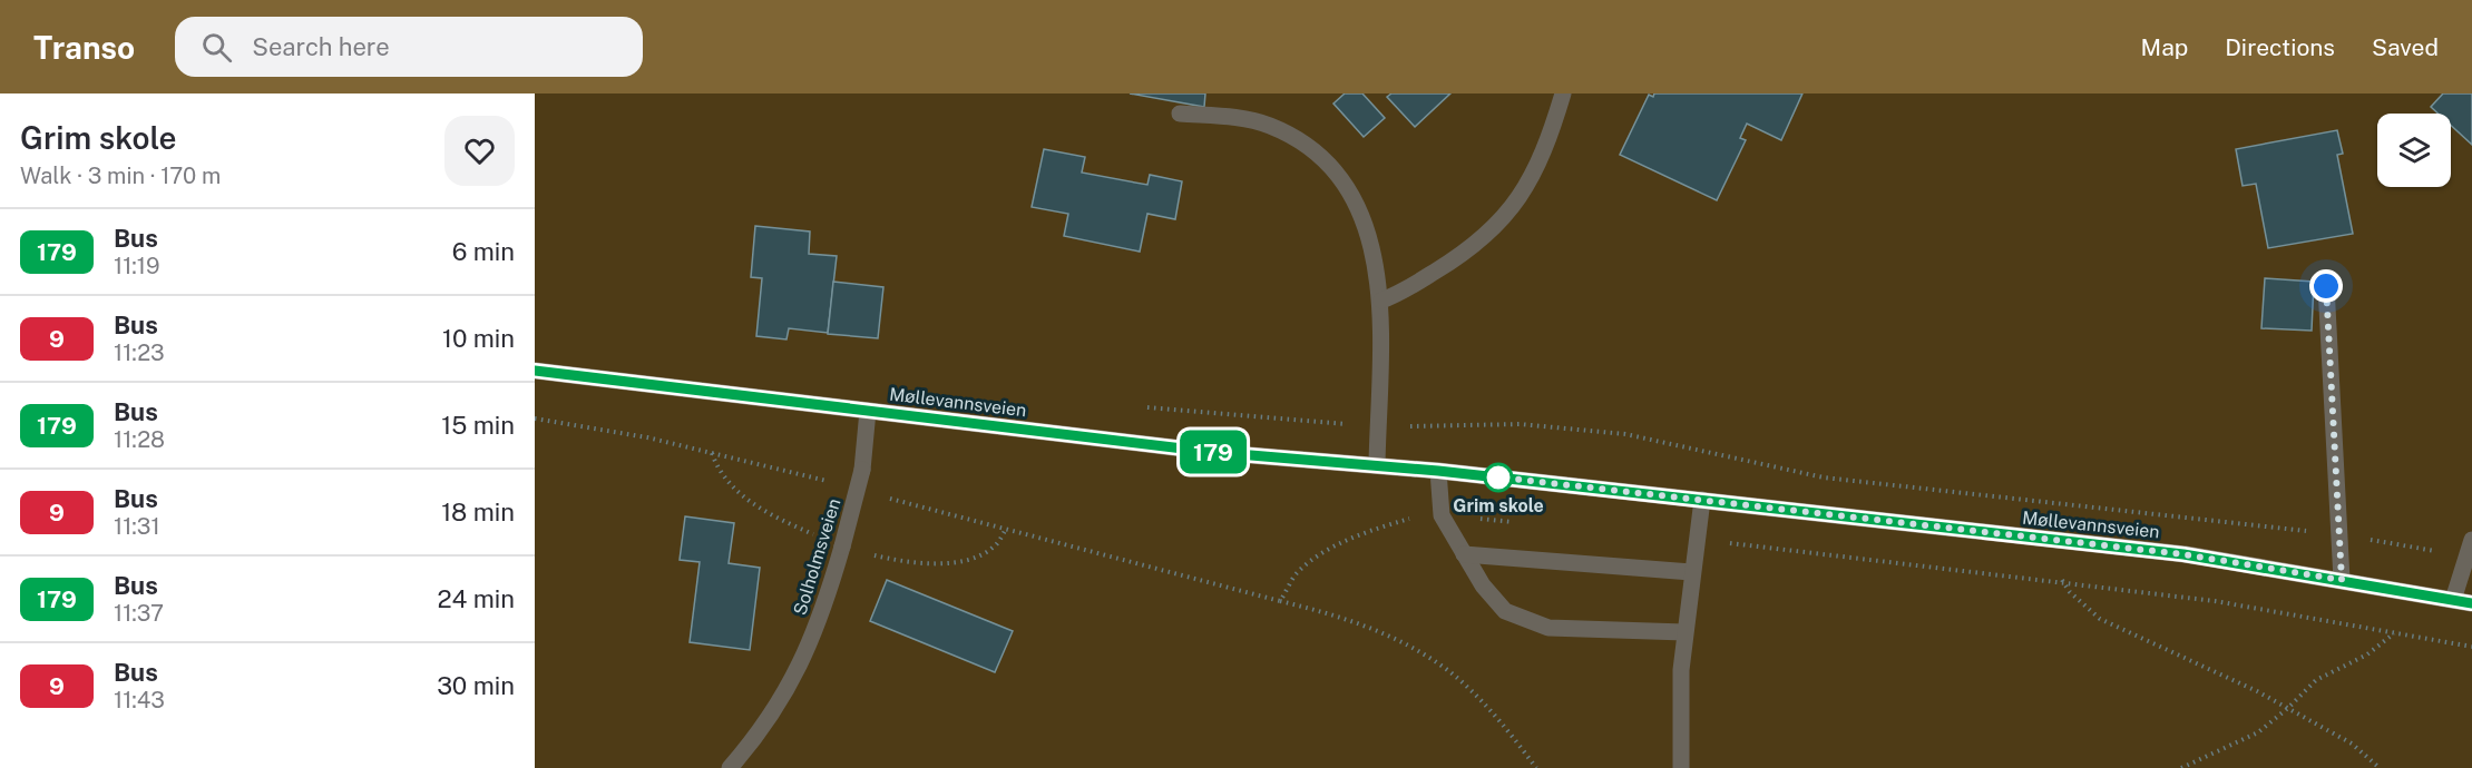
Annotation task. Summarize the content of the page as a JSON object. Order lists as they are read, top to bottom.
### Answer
{
  "streets": {
    "main road": ["Møllevannsveien"],
    "street": ["Solholmsveien"]
  },
  "crossings": [
    ["Møllevannsveien", "Solholmsveien"]
  ],
  "places": ["Grim skole"],
  "lines": ["bus line 179"],
  "page": {
    "header": "Transo",
    "search": "Search here",
    "nav": ["Map", "Directions", "Saved"],
    "heading": ["Grim skole", "Walk · 3 min · 170 m"],
    "on_map": "179",
    "list": [
      {
        "mark": "179",
        "name": "Bus",
        "note": "11:19",
        "value": "6 min"
      },
      {
        "mark": "9",
        "name": "Bus",
        "note": "11:23",
        "value": "10 min"
      },
      {
        "mark": "179",
        "name": "Bus",
        "note": "11:28",
        "value": "15 min"
      },
      {
        "mark": "9",
        "name": "Bus",
        "note": "11:31",
        "value": "18 min"
      },
      {
        "mark": "179",
        "name": "Bus",
        "note": "11:37",
        "value": "24 min"
      },
      {
        "mark": "9",
        "name": "Bus",
        "note": "11:43",
        "value": "30 min"
      }
    ]
  }
}
